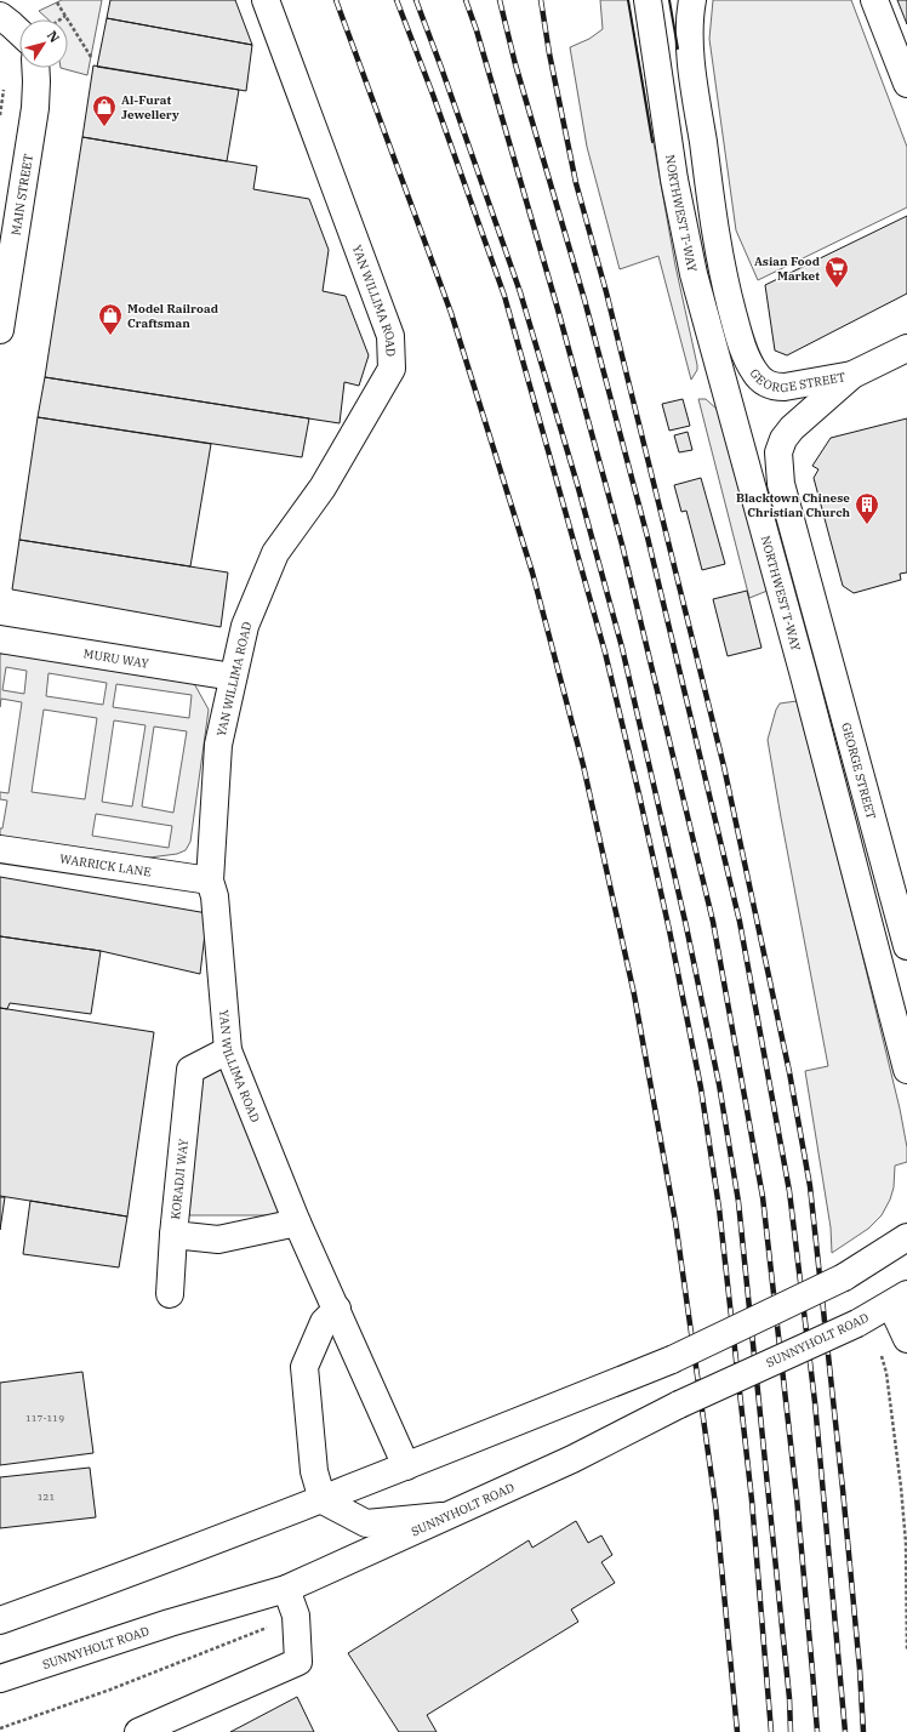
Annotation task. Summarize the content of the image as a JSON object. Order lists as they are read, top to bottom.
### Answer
{
  "streets": {
    "main road": [
      "MAIN STREET",
      "NORTHWEST T-WAY",
      "YAN WILLIMA ROAD",
      "GEORGE STREET",
      "MURU WAY",
      "WARRICK LANE",
      "KORADJI WAY",
      "SUNNYHOLT ROAD"
    ]
  },
  "crossings": [
    ["YAN WILLIMA ROAD", "MURU WAY"],
    ["YAN WILLIMA ROAD", "WARRICK LANE"],
    ["YAN WILLIMA ROAD", "KORADJI WAY"]
  ],
  "places": {
    "shop": ["Al-Furat Jewellery", "Model Railroad Craftsman"],
    "supermarket": ["Asian Food Market"],
    "building": ["Blacktown Chinese Christian Church"]
  },
  "house_numbers": ["117-119", "121"],
  "north": "top right"
}
